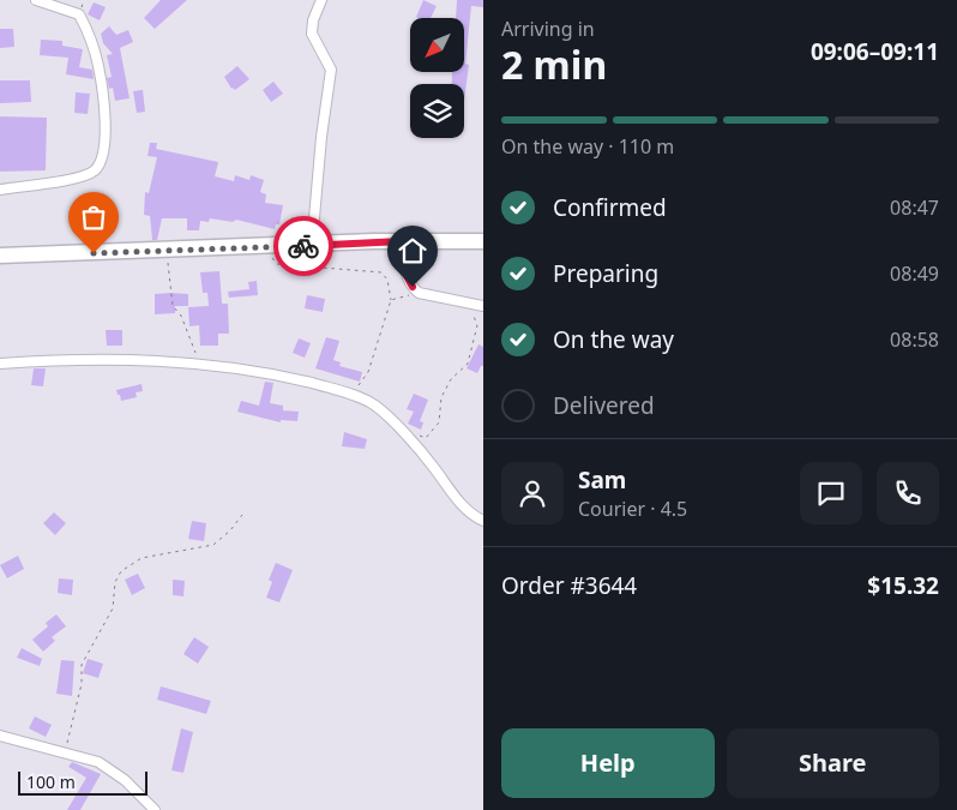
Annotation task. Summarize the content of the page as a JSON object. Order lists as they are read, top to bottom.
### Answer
{
  "scale_bar": "100 m",
  "north": "bottom left",
  "page": {
    "heading": ["2 min", "Arriving in", "09:06–09:11"],
    "panel": [
      "Sam",
      "Courier · 4.5",
      "Order #3644",
      "$15.32"
    ],
    "bar": "On the way · 110 m",
    "list": [
      ["Confirmed", "08:47"],
      ["Preparing", "08:49"],
      ["On the way", "08:58"],
      "Delivered"
    ],
    "buttons": ["Help", "Share"],
    "scale": "100 m"
  }
}
